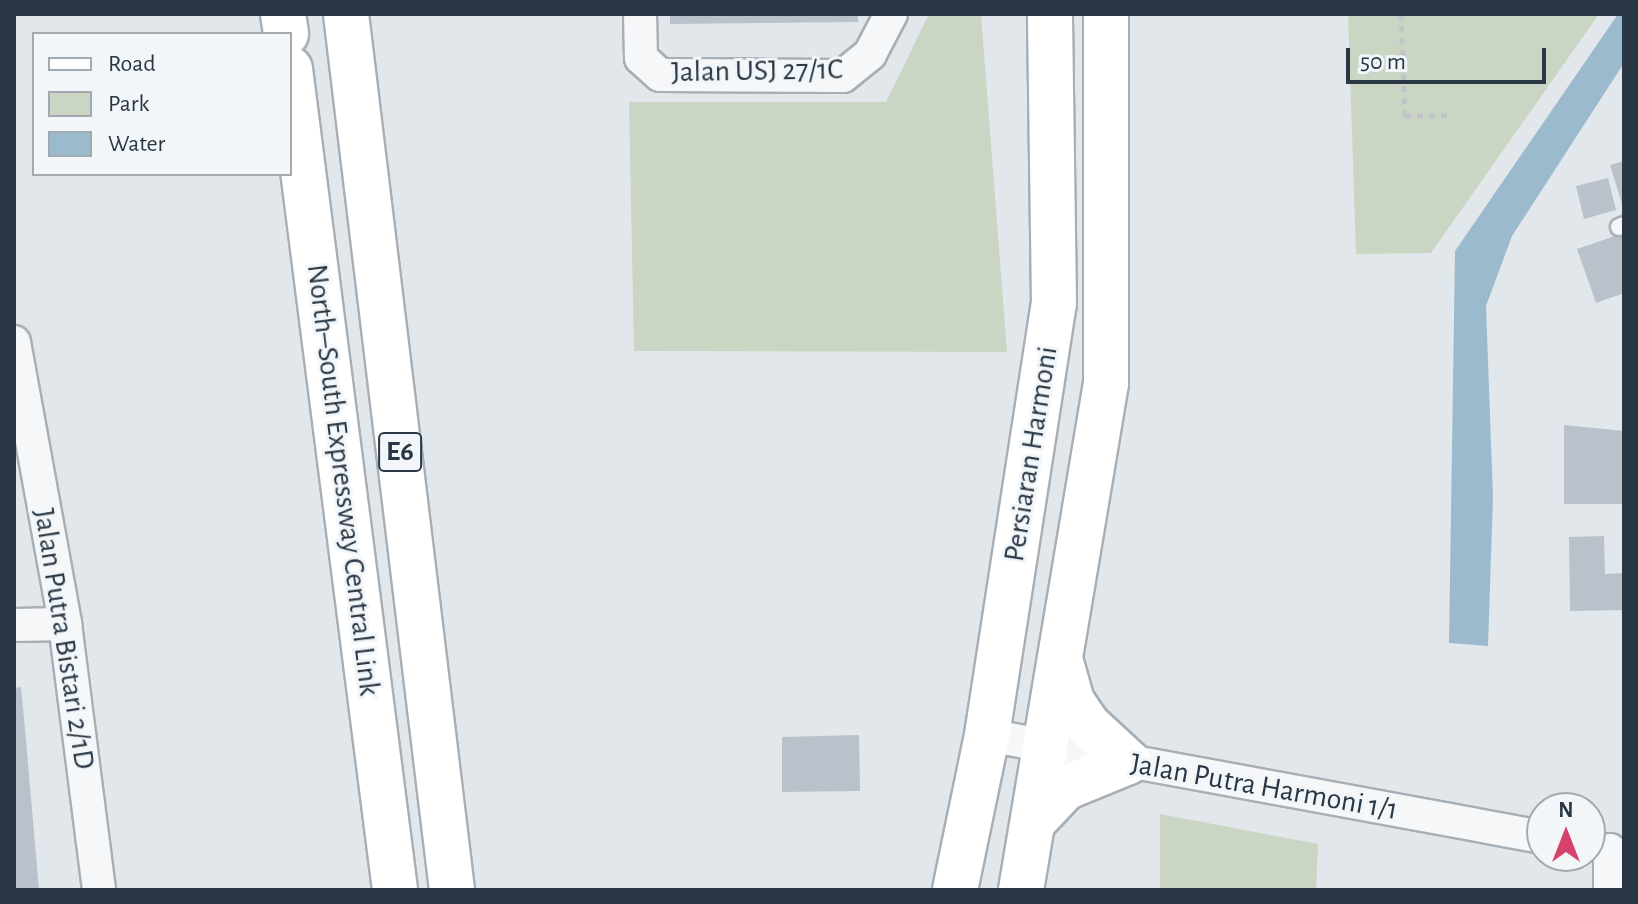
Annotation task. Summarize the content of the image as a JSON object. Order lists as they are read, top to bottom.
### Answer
{
  "streets": {
    "main road": ["E6", "Persiaran Harmoni", "North–South Expressway Central Link"],
    "street": ["Jalan USJ 27/1C", "Jalan Putra Bistari 2/1D", "Jalan Putra Harmoni 1/1"]
  },
  "crossings": [
    ["Persiaran Harmoni", "Jalan Putra Harmoni 1/1"]
  ],
  "legend": ["Road", "Park", "Water"],
  "scale_bar": "50 m",
  "north": "top"
}
